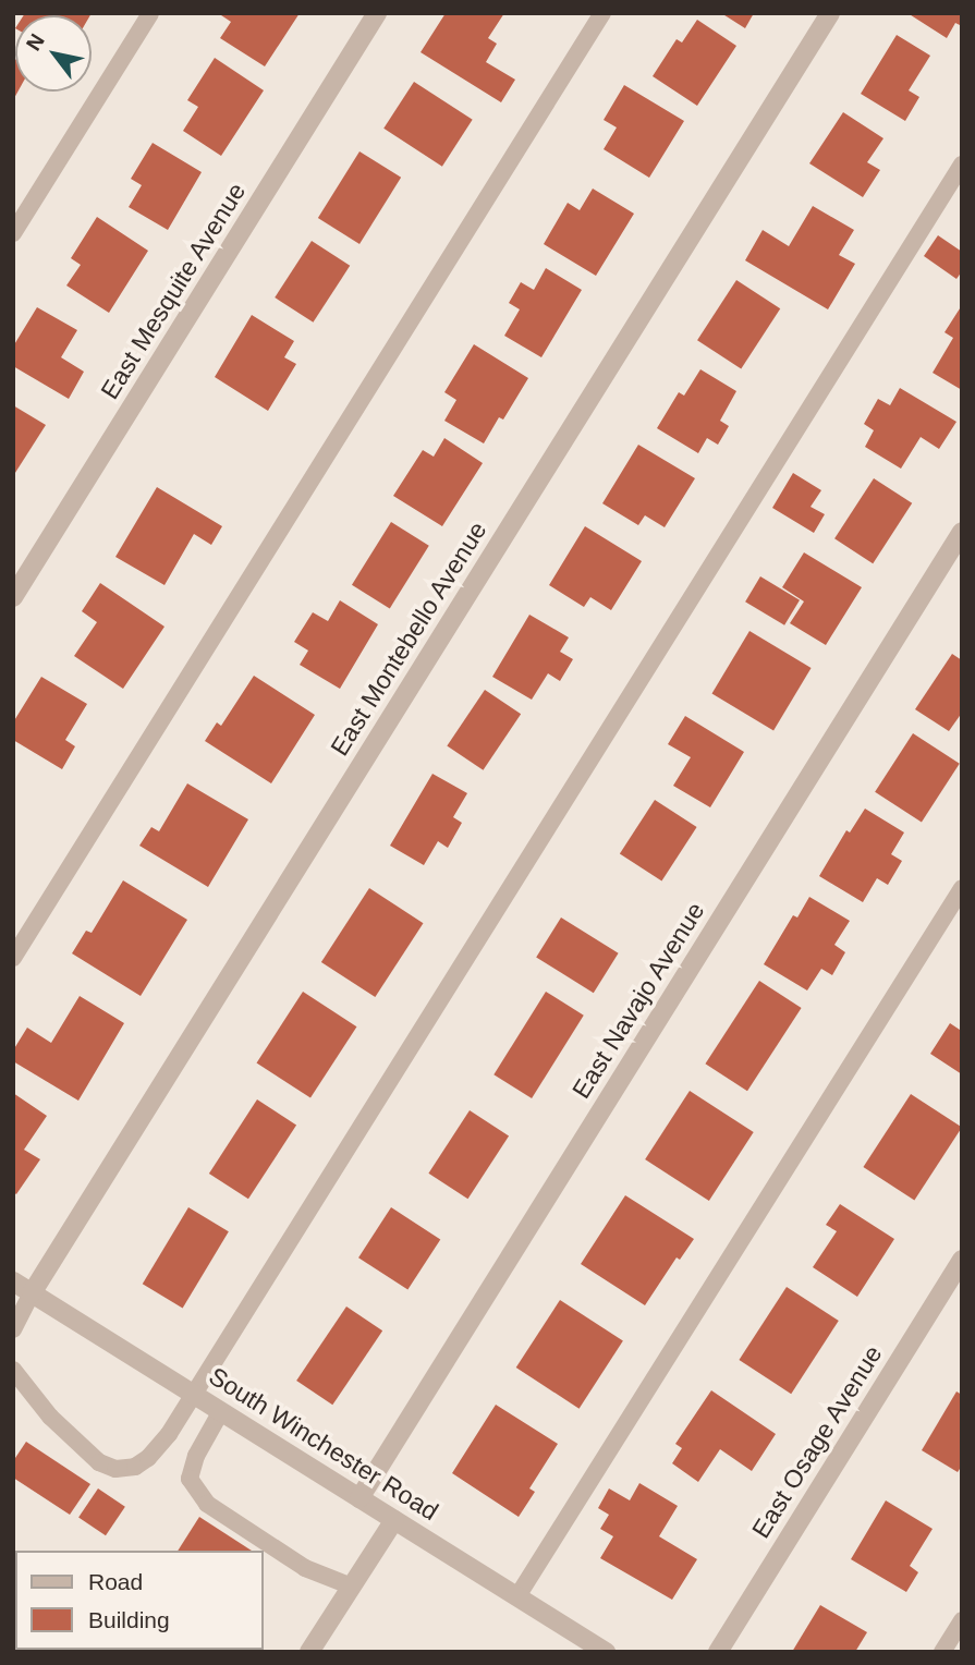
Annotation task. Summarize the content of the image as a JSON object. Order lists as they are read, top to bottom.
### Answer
{
  "streets": {
    "street": [
      "East Mesquite Avenue",
      "East Montebello Avenue",
      "East Navajo Avenue",
      "East Osage Avenue",
      "South Winchester Road"
    ]
  },
  "crossings": [
    ["East Montebello Avenue", "South Winchester Road"],
    ["East Navajo Avenue", "South Winchester Road"]
  ],
  "legend": ["Road", "Building"],
  "north": "top left"
}
